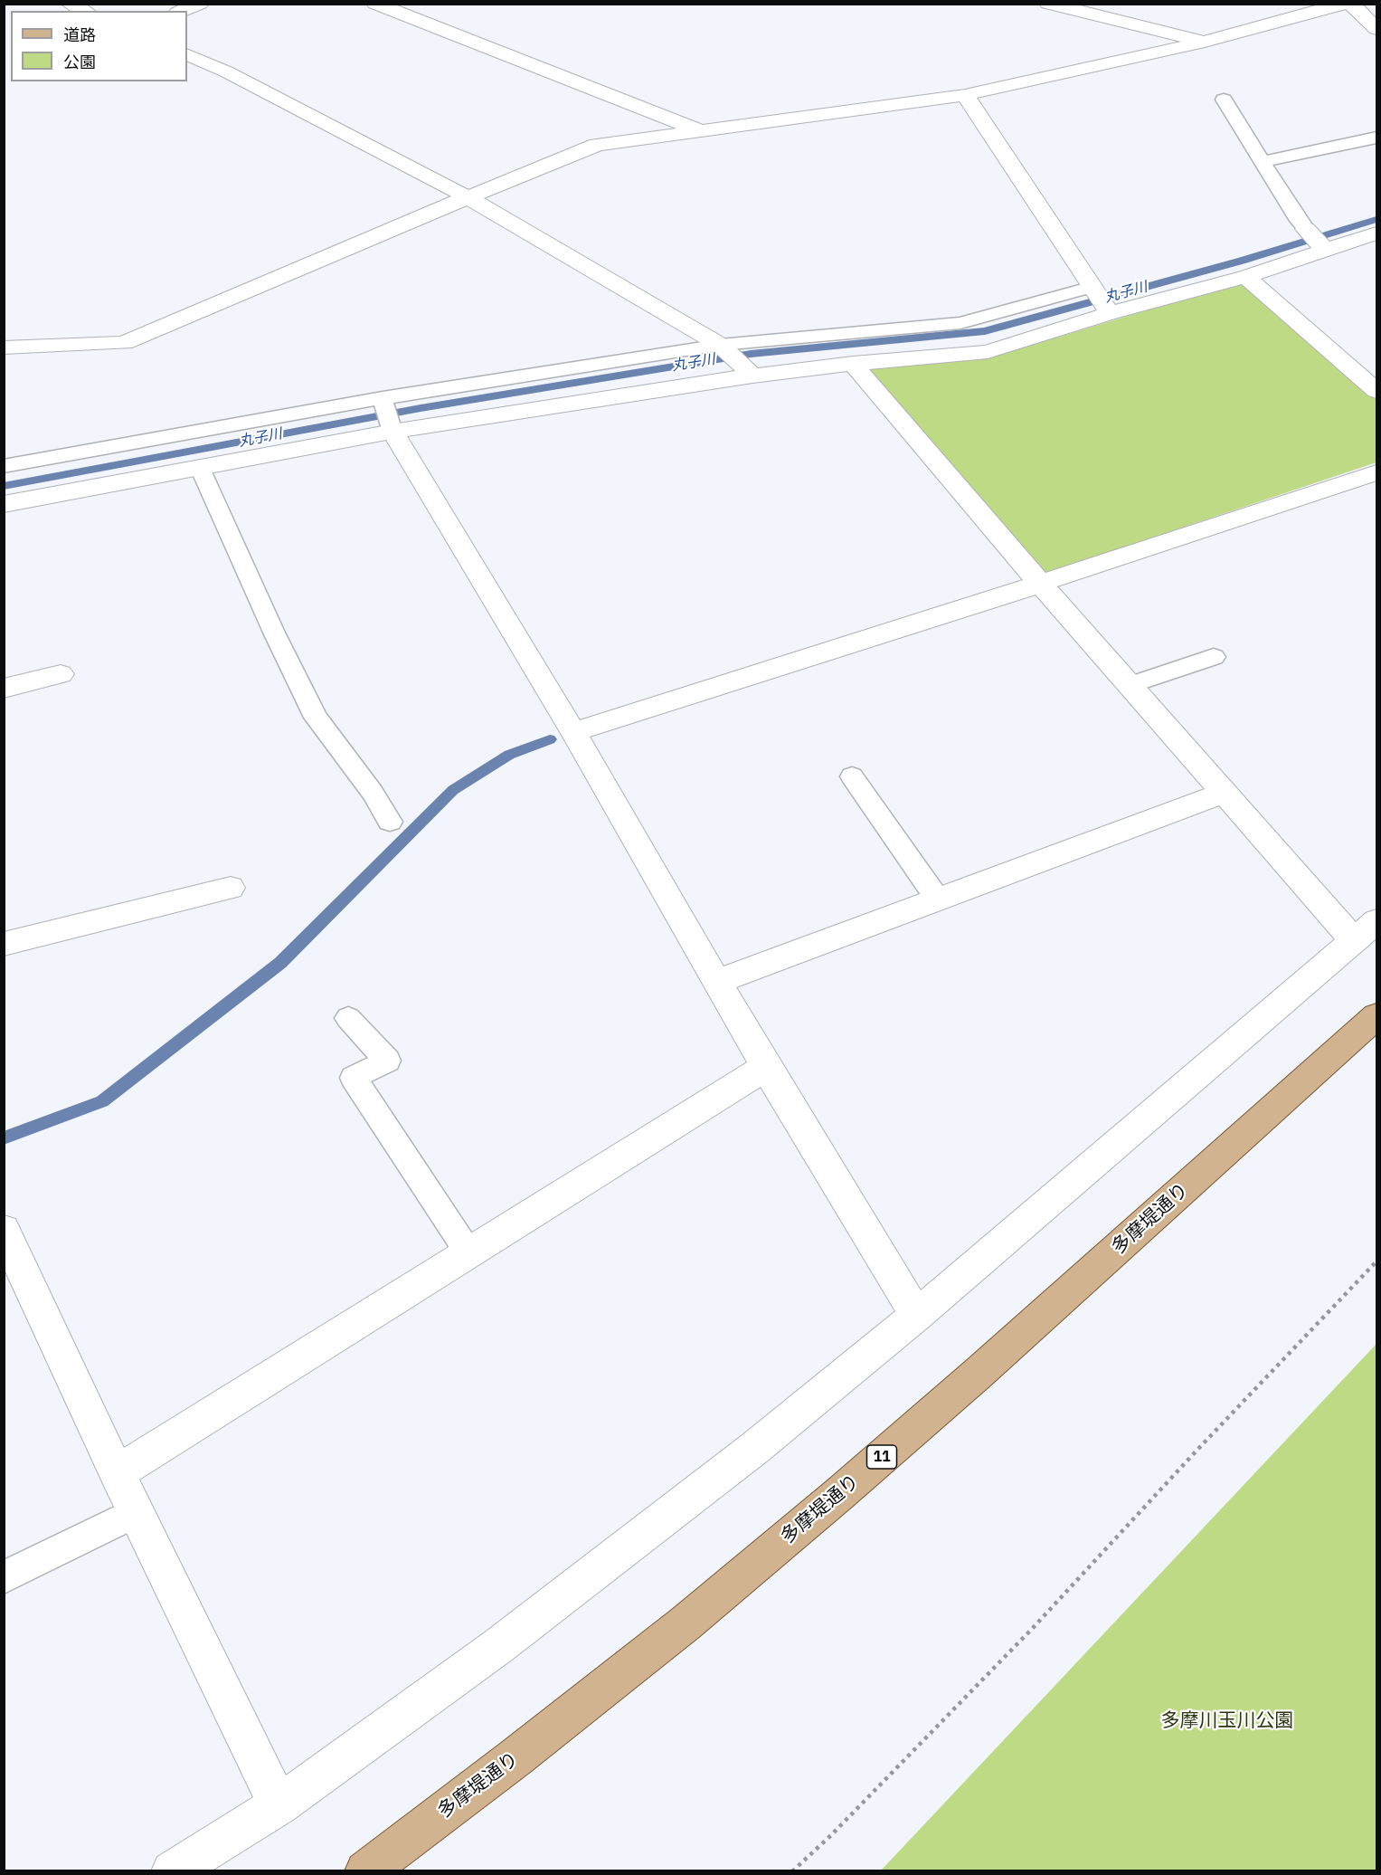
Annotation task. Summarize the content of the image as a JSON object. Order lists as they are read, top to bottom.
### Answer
{
  "streets": {
    "main road": ["多摩堤通り", "11"]
  },
  "water": ["丸子川"],
  "parks": ["多摩川玉川公園"],
  "legend": ["道路", "公園"]
}
